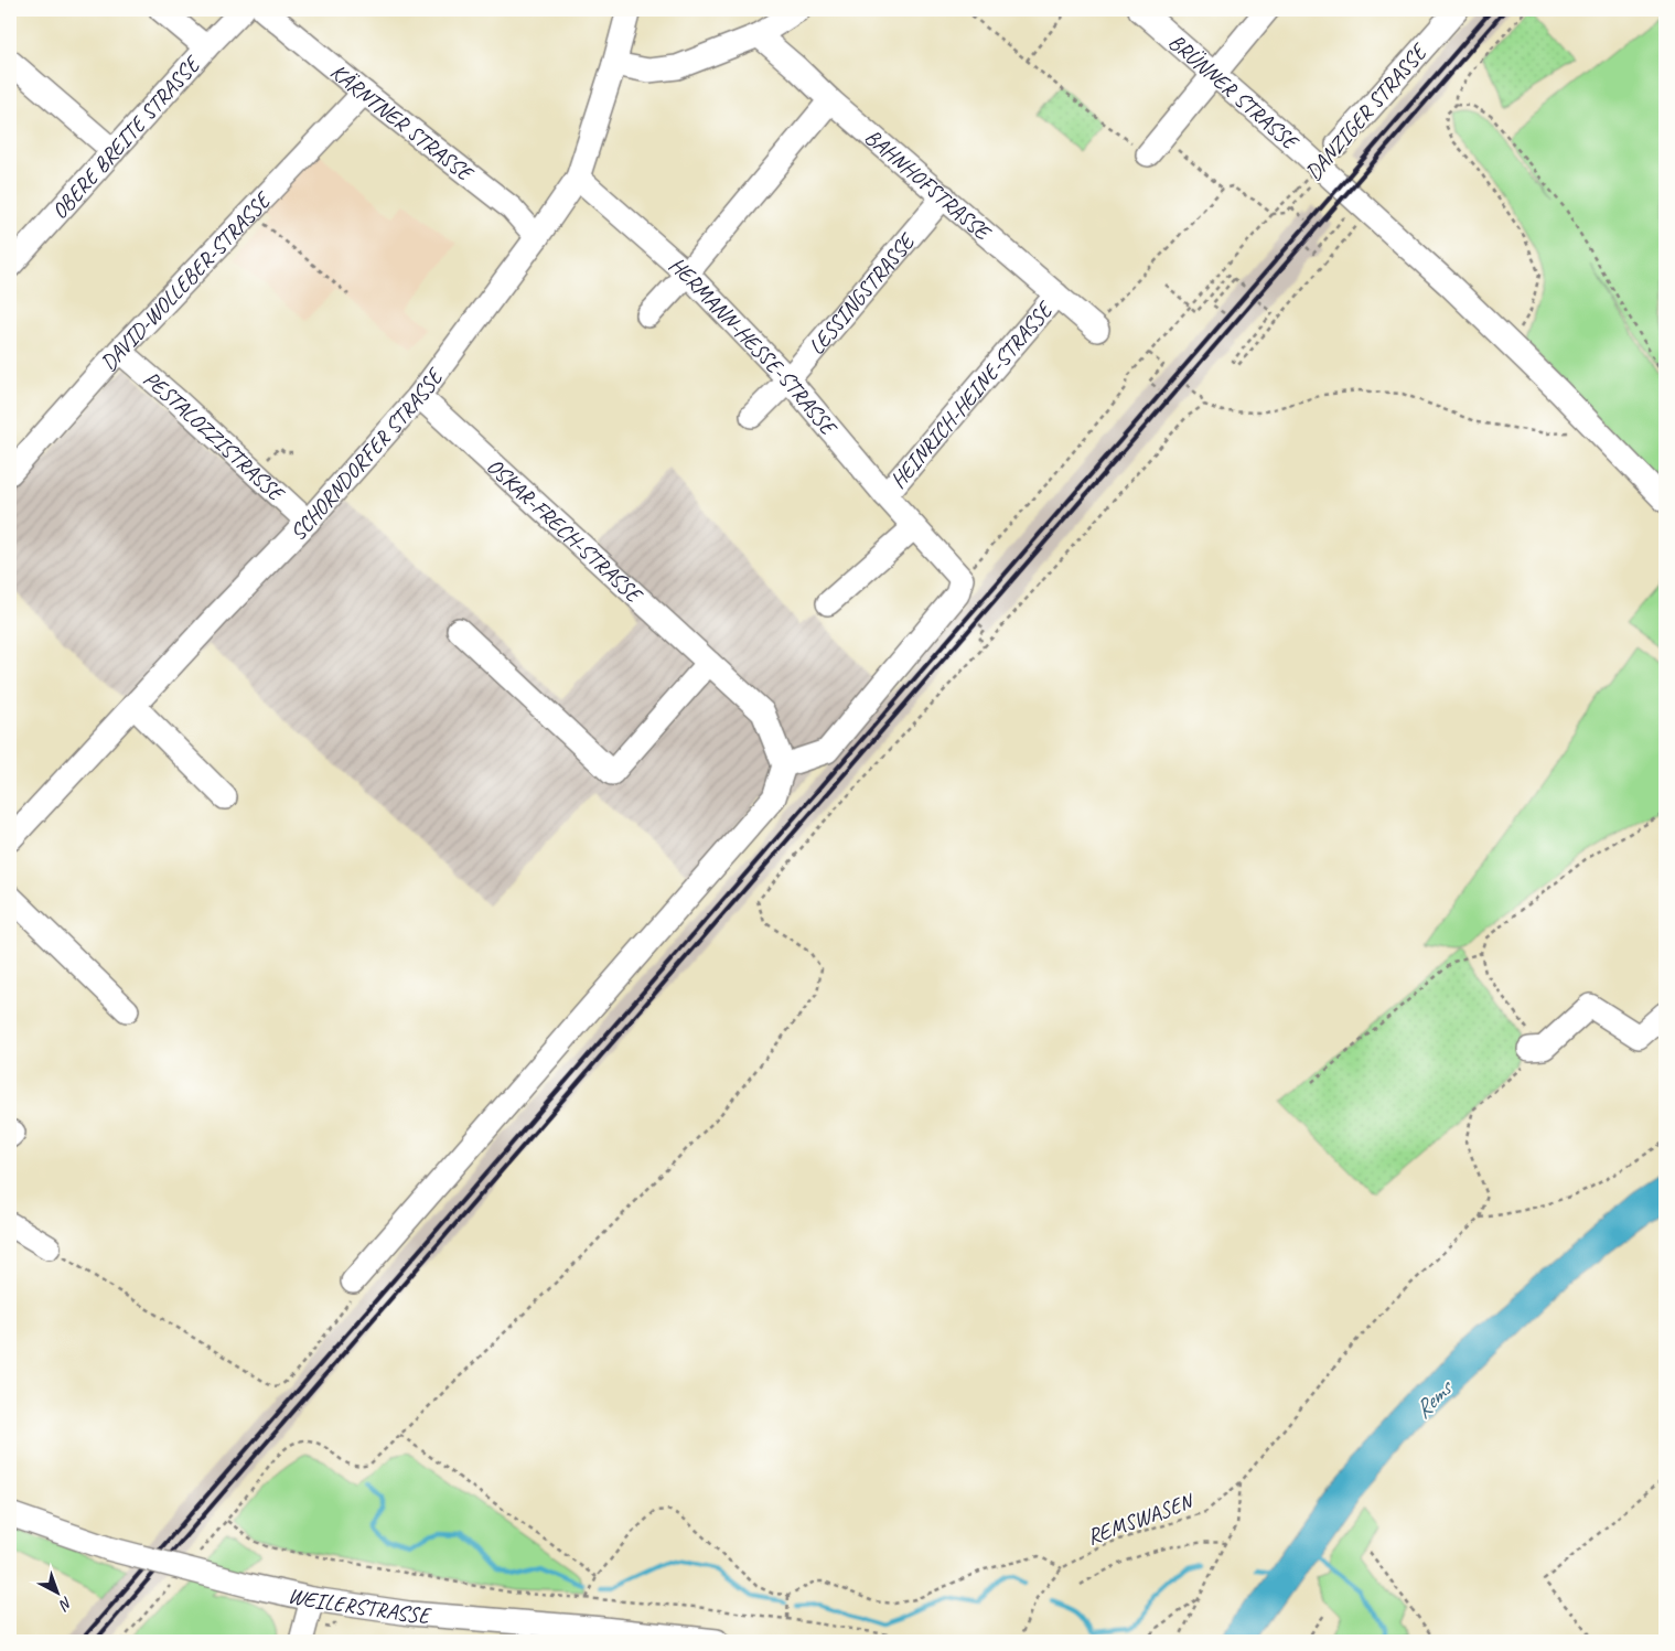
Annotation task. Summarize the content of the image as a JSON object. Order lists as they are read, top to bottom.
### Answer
{
  "streets": {
    "street": [
      "BRÜNNER STRASSE",
      "DANZIGER STRASSE",
      "KÄRNTNER STRASSE",
      "OBERE BREITE STRASSE",
      "BAHNHOFSTRASSE",
      "DAVID-WOLLEBER-STRASSE",
      "LESSINGSTRASSE",
      "HERMANN-HESSE-STRASSE",
      "HEINRICH-HEINE-STRASSE",
      "PESTALOZZISTRASSE",
      "SCHORNDORFER STRASSE",
      "OSKAR-FRECH-STRASSE",
      "WEILERSTRASSE"
    ],
    "path": ["REMSWASEN"]
  },
  "crossings": [
    ["DANZIGER STRASSE", "HERMANN-HESSE-STRASSE"],
    ["KÄRNTNER STRASSE", "DAVID-WOLLEBER-STRASSE"],
    ["KÄRNTNER STRASSE", "SCHORNDORFER STRASSE"],
    ["BAHNHOFSTRASSE", "LESSINGSTRASSE"],
    ["BAHNHOFSTRASSE", "HEINRICH-HEINE-STRASSE"],
    ["DAVID-WOLLEBER-STRASSE", "PESTALOZZISTRASSE"],
    ["LESSINGSTRASSE", "HERMANN-HESSE-STRASSE"],
    ["HERMANN-HESSE-STRASSE", "HEINRICH-HEINE-STRASSE"],
    ["HERMANN-HESSE-STRASSE", "SCHORNDORFER STRASSE"],
    ["PESTALOZZISTRASSE", "SCHORNDORFER STRASSE"],
    ["SCHORNDORFER STRASSE", "OSKAR-FRECH-STRASSE"]
  ],
  "water": ["Rems"],
  "north": "bottom right"
}
